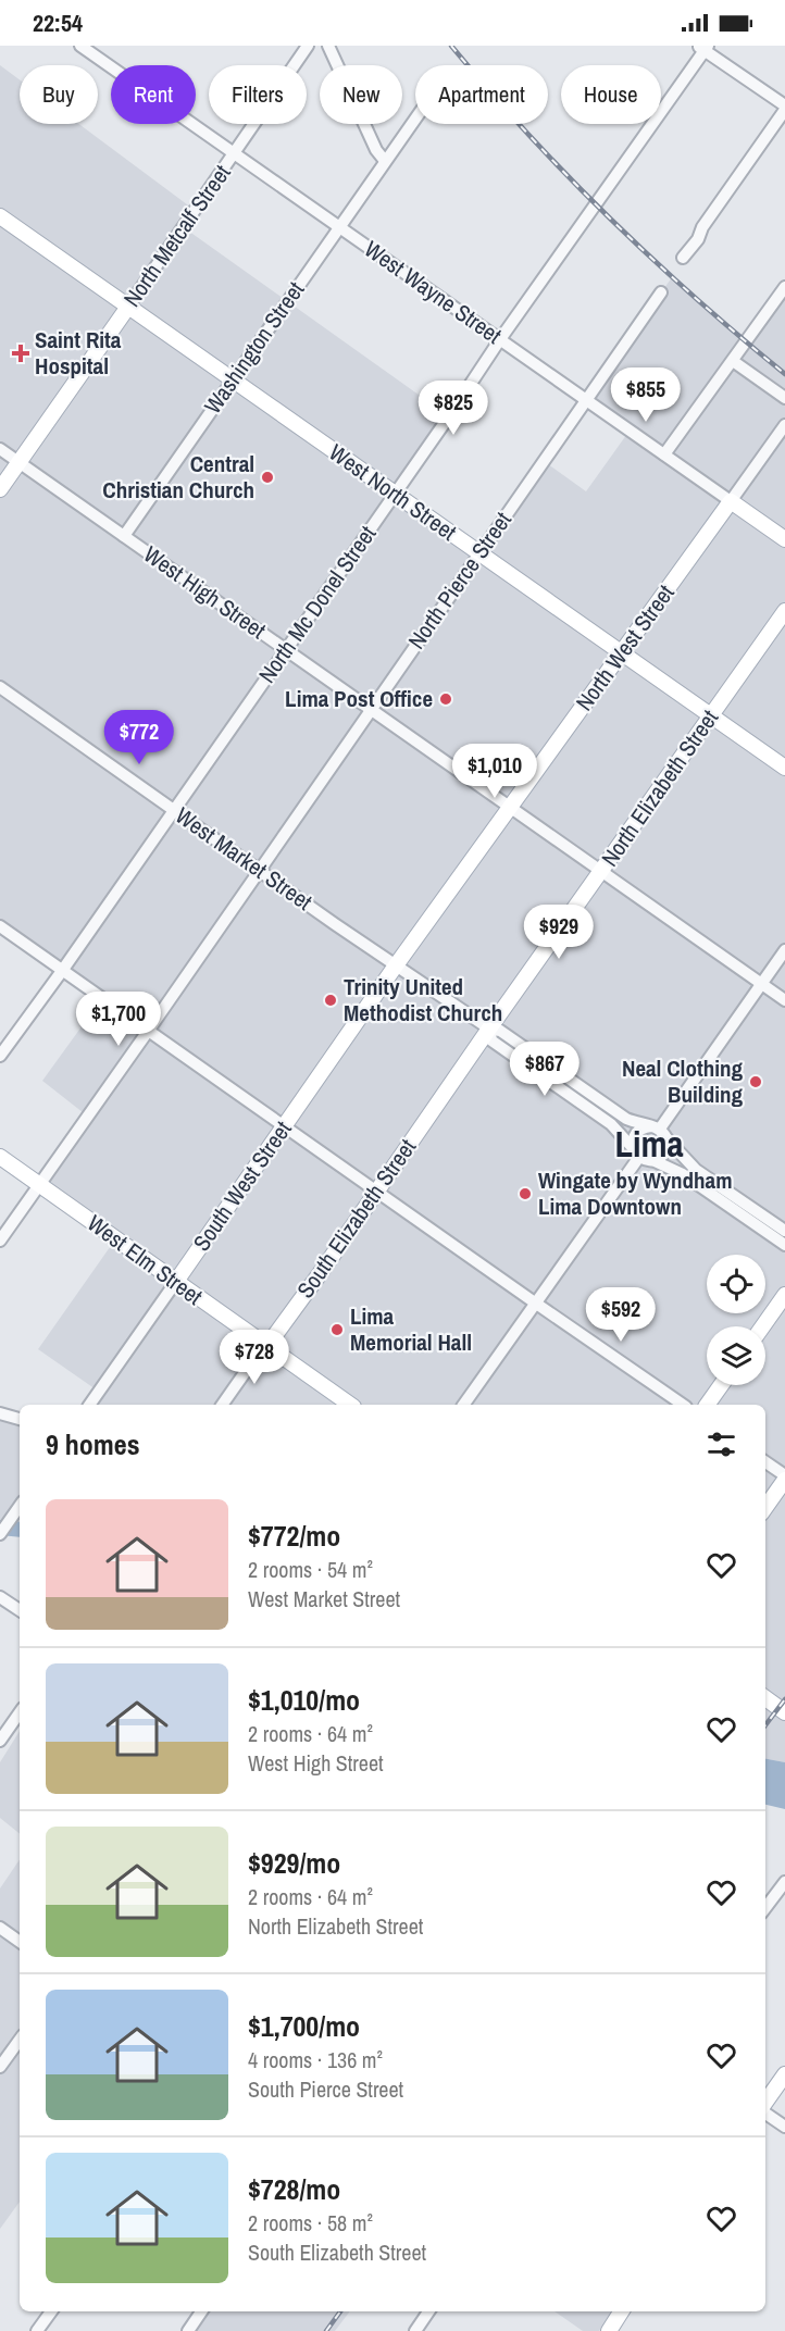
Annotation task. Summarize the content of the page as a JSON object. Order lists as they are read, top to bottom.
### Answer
{
  "streets": {
    "main road": [
      "North Metcalf Street",
      "West Wayne Street",
      "West North Street",
      "North West Street",
      "North Elizabeth Street",
      "South West Street",
      "South Elizabeth Street",
      "West Elm Street"
    ],
    "street": [
      "Washington Street",
      "North Pierce Street",
      "West High Street",
      "North Mc Donel Street",
      "West Market Street"
    ]
  },
  "crossings": [
    ["North Metcalf Street", "West Wayne Street"],
    ["North Metcalf Street", "West North Street"],
    ["North Metcalf Street", "West High Street"],
    ["West Wayne Street", "Washington Street"],
    ["West Wayne Street", "North Pierce Street"],
    ["West Wayne Street", "North Mc Donel Street"],
    ["West Wayne Street", "North West Street"],
    ["Washington Street", "West North Street"],
    ["Washington Street", "West High Street"],
    ["West North Street", "North Pierce Street"],
    ["West North Street", "North Mc Donel Street"],
    ["West North Street", "North West Street"],
    ["West North Street", "North Elizabeth Street"],
    ["North Pierce Street", "West High Street"],
    ["North Pierce Street", "West Market Street"],
    ["North Pierce Street", "West Elm Street"],
    ["West High Street", "North Mc Donel Street"],
    ["West High Street", "North West Street"],
    ["West High Street", "North Elizabeth Street"],
    ["North Mc Donel Street", "West Market Street"],
    ["North West Street", "West Market Street"],
    ["North West Street", "South West Street"],
    ["North Elizabeth Street", "West Market Street"],
    ["North Elizabeth Street", "South Elizabeth Street"],
    ["West Market Street", "South West Street"],
    ["West Market Street", "South Elizabeth Street"],
    ["South West Street", "West Elm Street"],
    ["South Elizabeth Street", "West Elm Street"]
  ],
  "districts": ["Lima"],
  "places": {
    "health": ["Saint Rita Hospital"],
    "other": [
      "Central Christian Church",
      "Lima Post Office",
      "Trinity United Methodist Church",
      "Neal Clothing Building",
      "Wingate by Wyndham Lima Downtown",
      "Lima Memorial Hall"
    ]
  },
  "page": {
    "status": "22:54",
    "chip": [
      "Buy",
      "Rent",
      "Filters",
      "New",
      "Apartment",
      "House"
    ],
    "price": [
      "$855",
      "$825",
      "$772",
      "$1,010",
      "$929",
      "$1,700",
      "$867",
      "$592",
      "$728"
    ],
    "heading": "9 homes",
    "list": [
      {
        "name": "$772/mo",
        "note": "2 rooms · 54 m² · West Market Street"
      },
      {
        "name": "$1,010/mo",
        "note": "2 rooms · 64 m² · West High Street"
      },
      {
        "name": "$929/mo",
        "note": "2 rooms · 64 m² · North Elizabeth Street"
      },
      {
        "name": "$1,700/mo",
        "note": "4 rooms · 136 m² · South Pierce Street"
      },
      {
        "name": "$728/mo",
        "note": "2 rooms · 58 m² · South Elizabeth Street"
      }
    ]
  }
}
